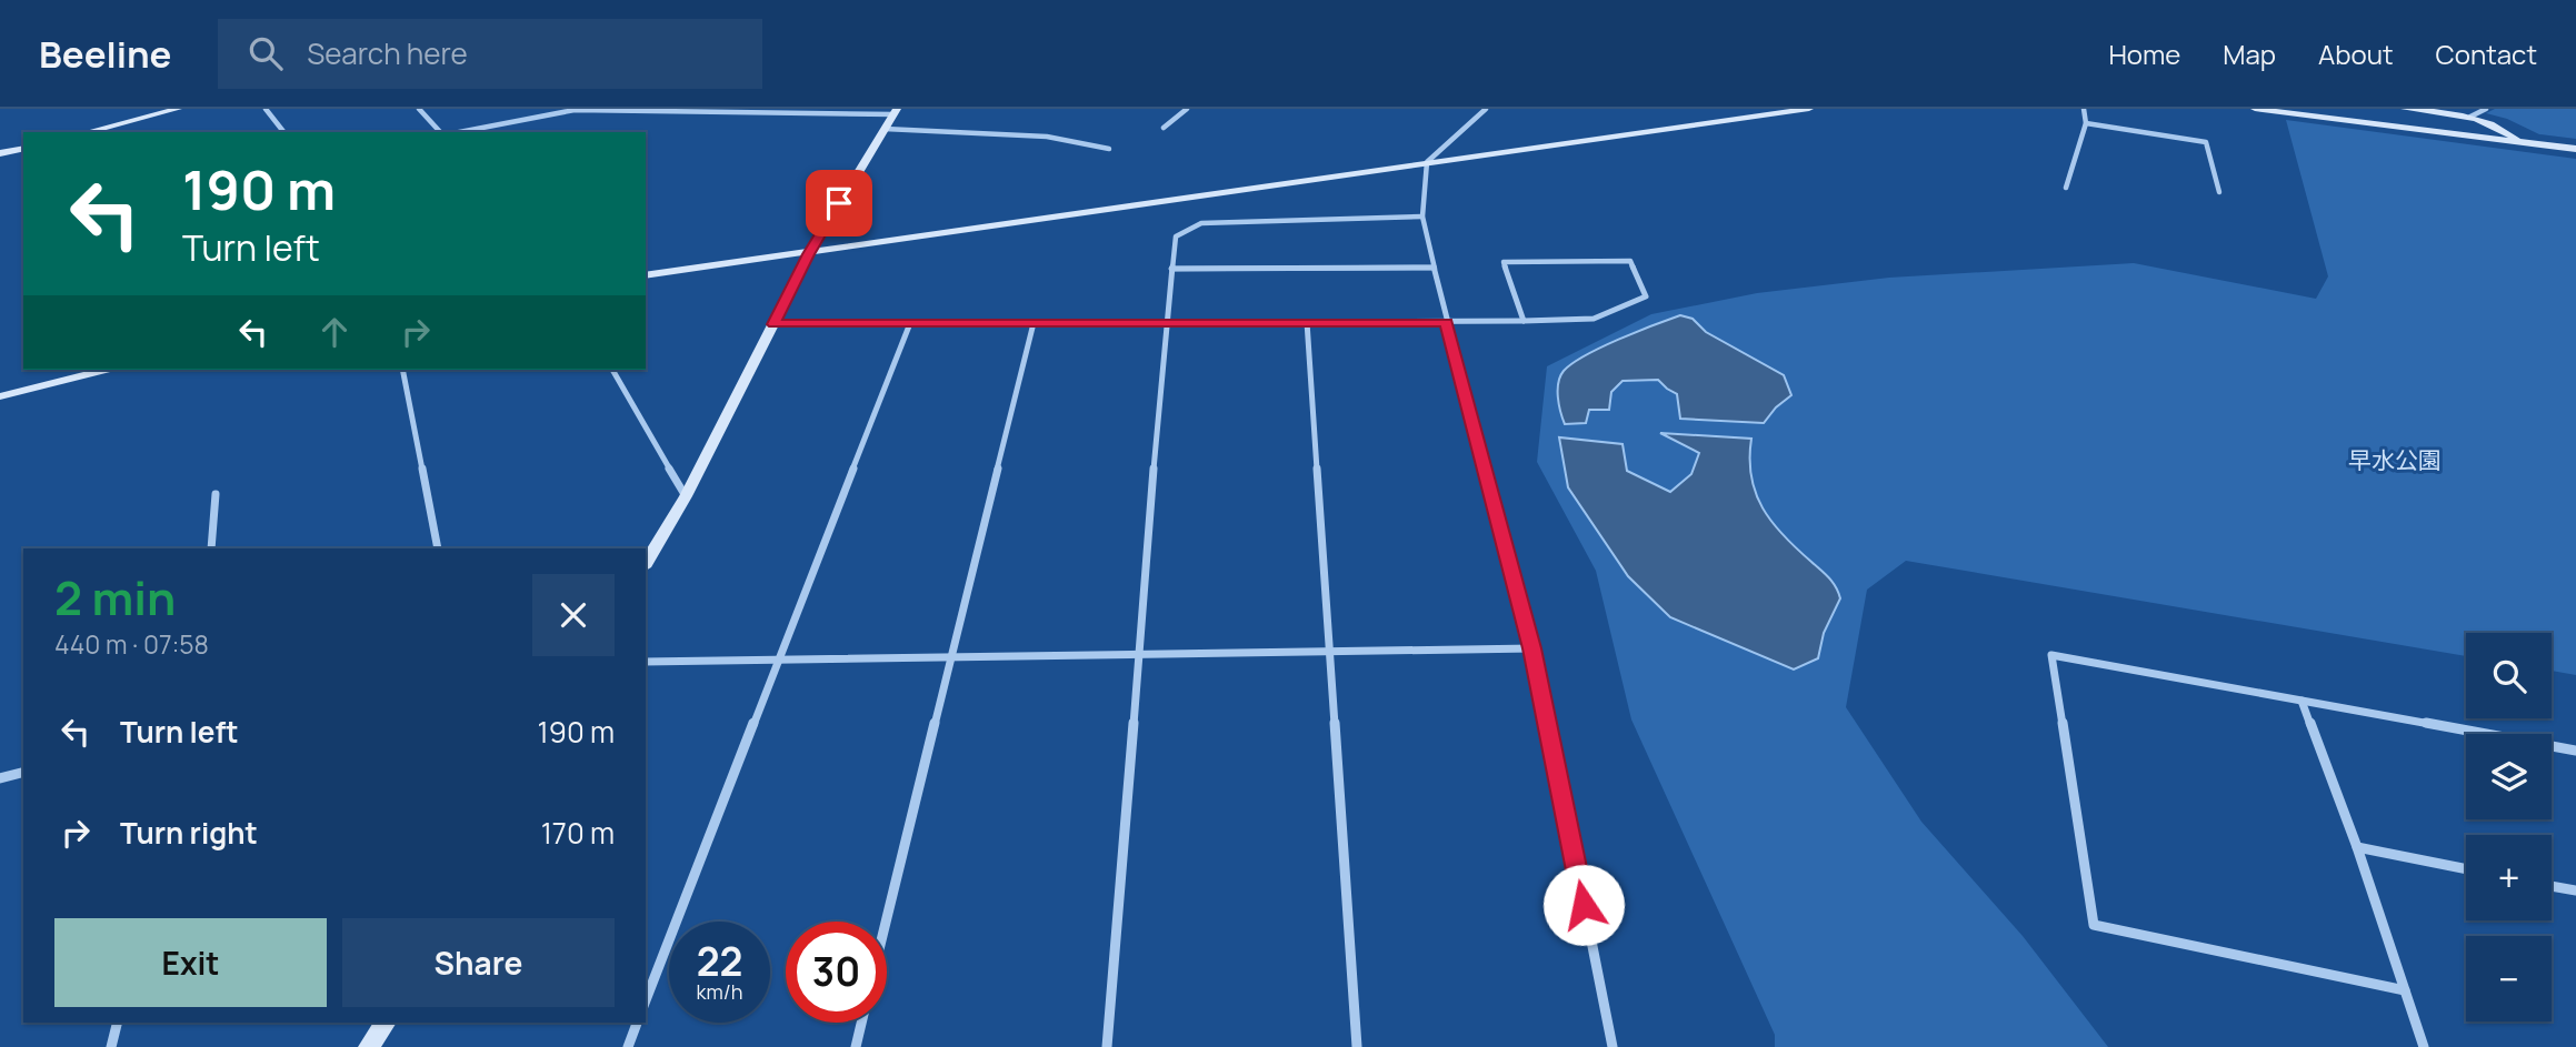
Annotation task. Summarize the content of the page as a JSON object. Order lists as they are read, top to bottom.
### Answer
{
  "parks": ["早水公園"],
  "page": {
    "header": "Beeline",
    "search": "Search here",
    "nav": [
      "Home",
      "Map",
      "About",
      "Contact"
    ],
    "turn": ["190 m", "Turn left"],
    "heading": ["2 min", "440 m · 07:58"],
    "map_buttons": ["+", "−"],
    "list": [
      {
        "name": "Turn left",
        "value": "190 m"
      },
      {
        "name": "Turn right",
        "value": "170 m"
      }
    ],
    "buttons": ["Exit", "Share"],
    "speed": "22 km/h",
    "limit": "30"
  }
}
